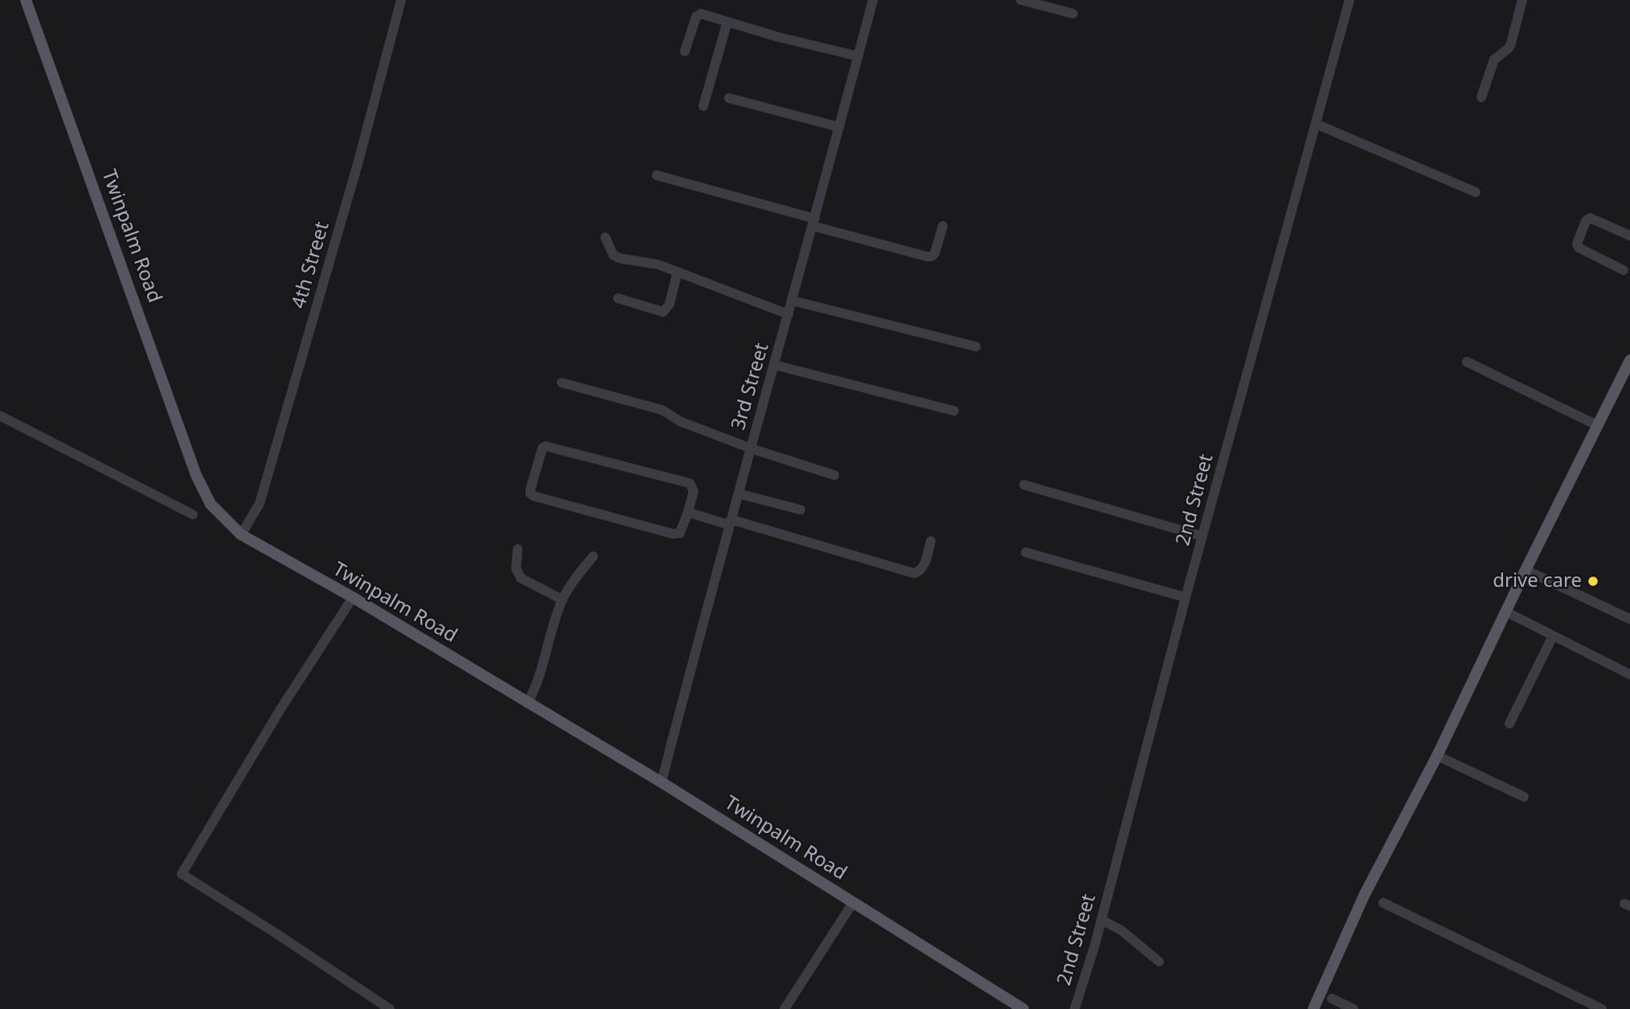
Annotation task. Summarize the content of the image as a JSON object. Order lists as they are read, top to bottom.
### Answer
{
  "streets": {
    "main road": ["Twinpalm Road"],
    "street": ["4th Street", "3rd Street", "2nd Street"]
  },
  "crossings": [
    ["Twinpalm Road", "4th Street"],
    ["Twinpalm Road", "3rd Street"]
  ],
  "places": ["drive care"]
}
